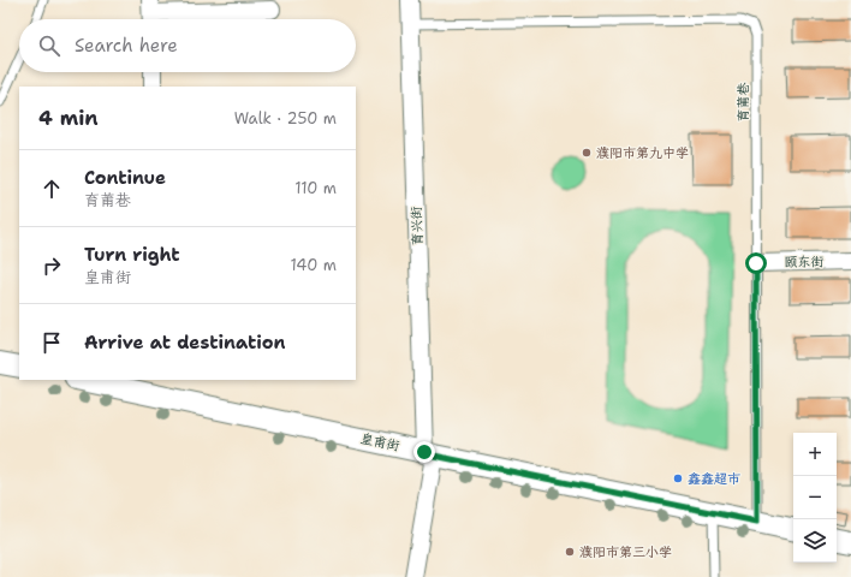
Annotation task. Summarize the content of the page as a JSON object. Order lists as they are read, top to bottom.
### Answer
{
  "streets": {
    "street": ["育兴街", "颐东街", "皇甫街"],
    "lane": ["育莆巷"]
  },
  "crossings": [
    ["育莆巷", "育兴街"],
    ["育莆巷", "颐东街"],
    ["育莆巷", "皇甫街"],
    ["育兴街", "皇甫街"]
  ],
  "places": ["濮阳市第九中学", "鑫鑫超市", "濮阳市第三小学"],
  "page": {
    "search": "Search here",
    "heading": ["4 min", "Walk · 250 m"],
    "list": [
      ["Continue", "育莆巷", "110 m"],
      ["Turn right", "皇甫街", "140 m"],
      "Arrive at destination"
    ],
    "map_buttons": ["+", "−"]
  }
}
